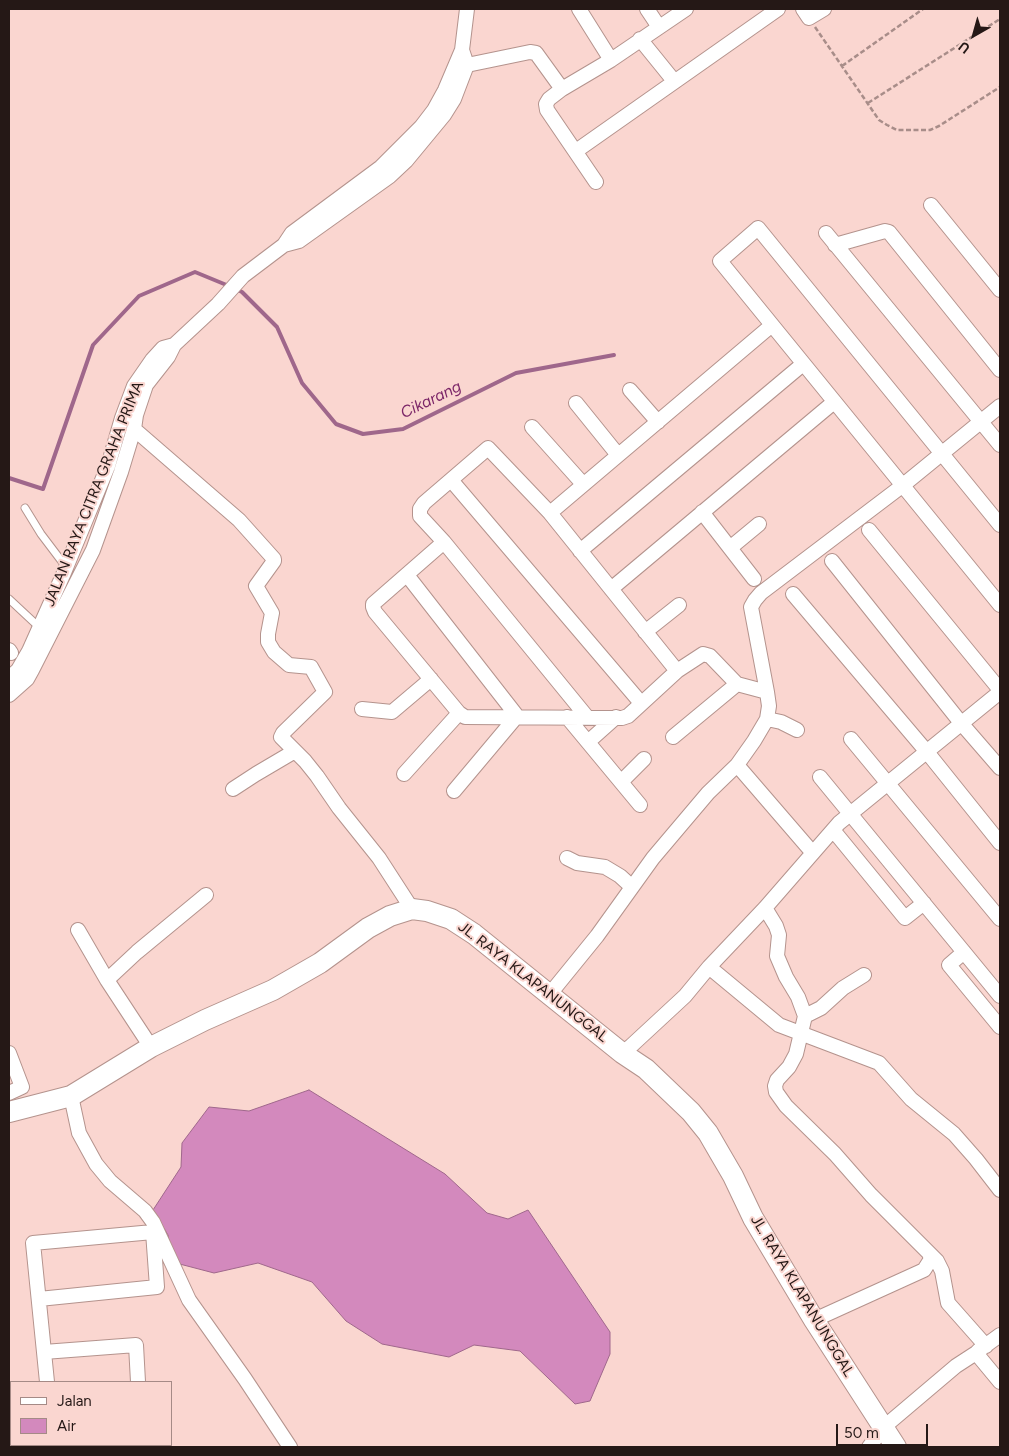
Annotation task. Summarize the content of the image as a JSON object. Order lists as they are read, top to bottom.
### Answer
{
  "streets": {
    "street": ["JALAN RAYA CITRA GRAHA PRIMA", "JL. RAYA KLAPANUNGGAL"]
  },
  "water": ["Cikarang"],
  "legend": ["Jalan", "Air"],
  "scale_bar": "50 m",
  "north": "bottom left"
}
